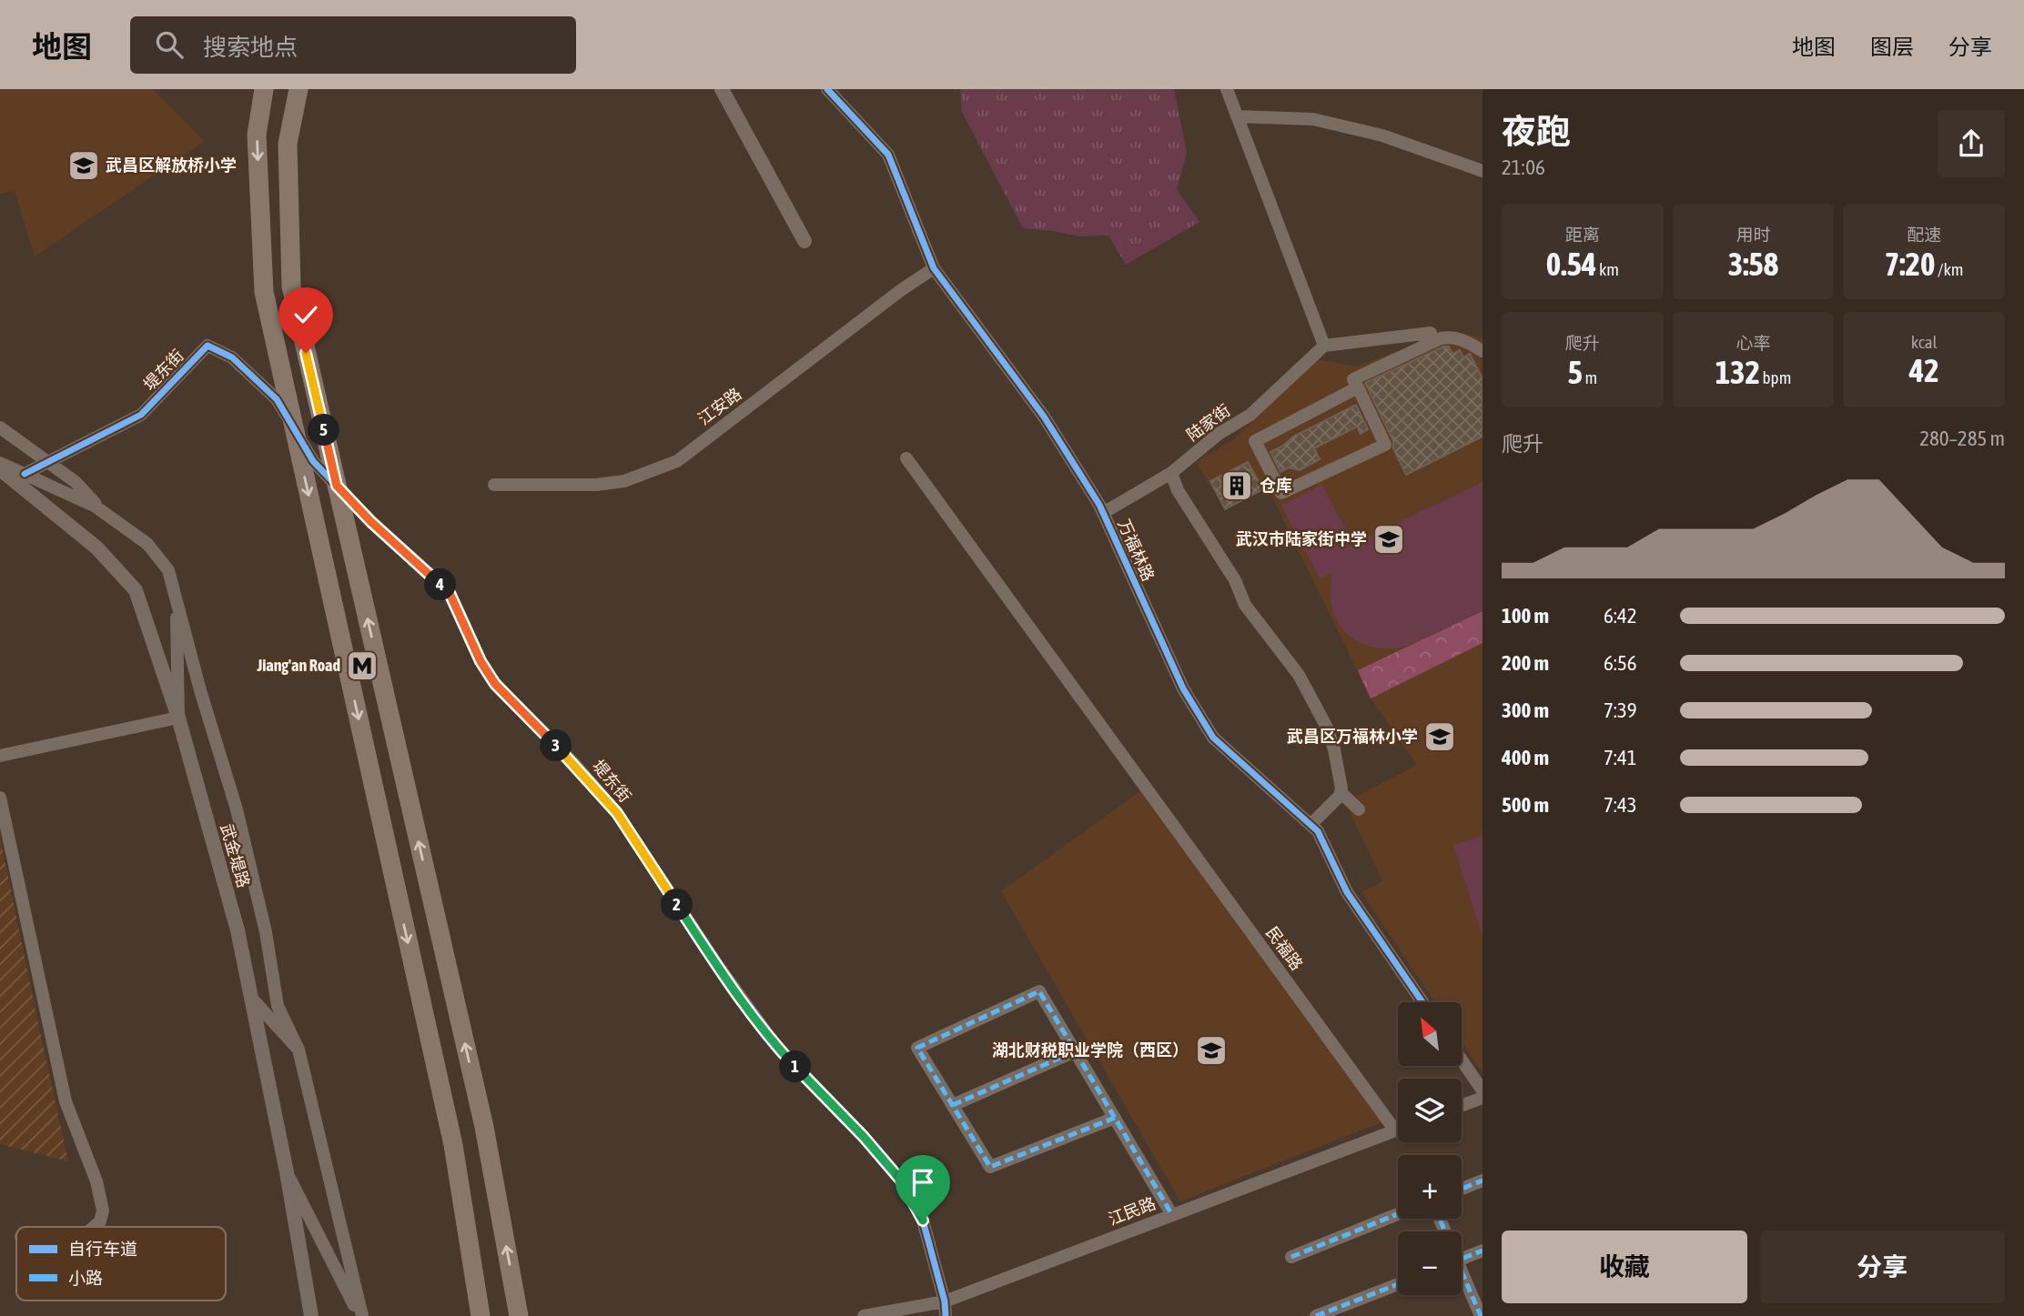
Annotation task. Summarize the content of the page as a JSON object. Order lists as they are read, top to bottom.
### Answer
{
  "streets": {
    "street": [
      "堤东街",
      "江安路",
      "陆家街",
      "万福林路",
      "武金堤路",
      "民福路",
      "江民路"
    ]
  },
  "crossings": [
    ["堤东街", "江民路"],
    ["江安路", "万福林路"],
    ["陆家街", "万福林路"],
    ["民福路", "江民路"]
  ],
  "places": {
    "school or university": [
      "武昌区解放桥小学",
      "武汉市陆家街中学",
      "武昌区万福林小学",
      "湖北财税职业学院（西区）"
    ],
    "building": ["仓库"],
    "metro station": ["Jiang'an Road"]
  },
  "legend": ["自行车道", "小路"],
  "north": "top left",
  "page": {
    "header": "地图",
    "search": "搜索地点",
    "nav": ["地图", "图层", "分享"],
    "heading": ["夜跑", "21:06"],
    "stats": [
      ["距离", "0.54 km"],
      ["用时", "3:58"],
      ["配速", "7:20 /km"],
      ["爬升", "5 m"],
      ["心率", "132 bpm"],
      ["kcal", "42"]
    ],
    "pins": [
      "5",
      "4",
      "3",
      "2",
      "1"
    ],
    "chart": ["爬升", "280–285 m"],
    "list": [
      {
        "name": "100 m",
        "note": "6:42"
      },
      {
        "name": "200 m",
        "note": "6:56"
      },
      {
        "name": "300 m",
        "note": "7:39"
      },
      {
        "name": "400 m",
        "note": "7:41"
      },
      {
        "name": "500 m",
        "note": "7:43"
      }
    ],
    "map_buttons": ["+", "−"],
    "buttons": ["收藏", "分享"]
  }
}
